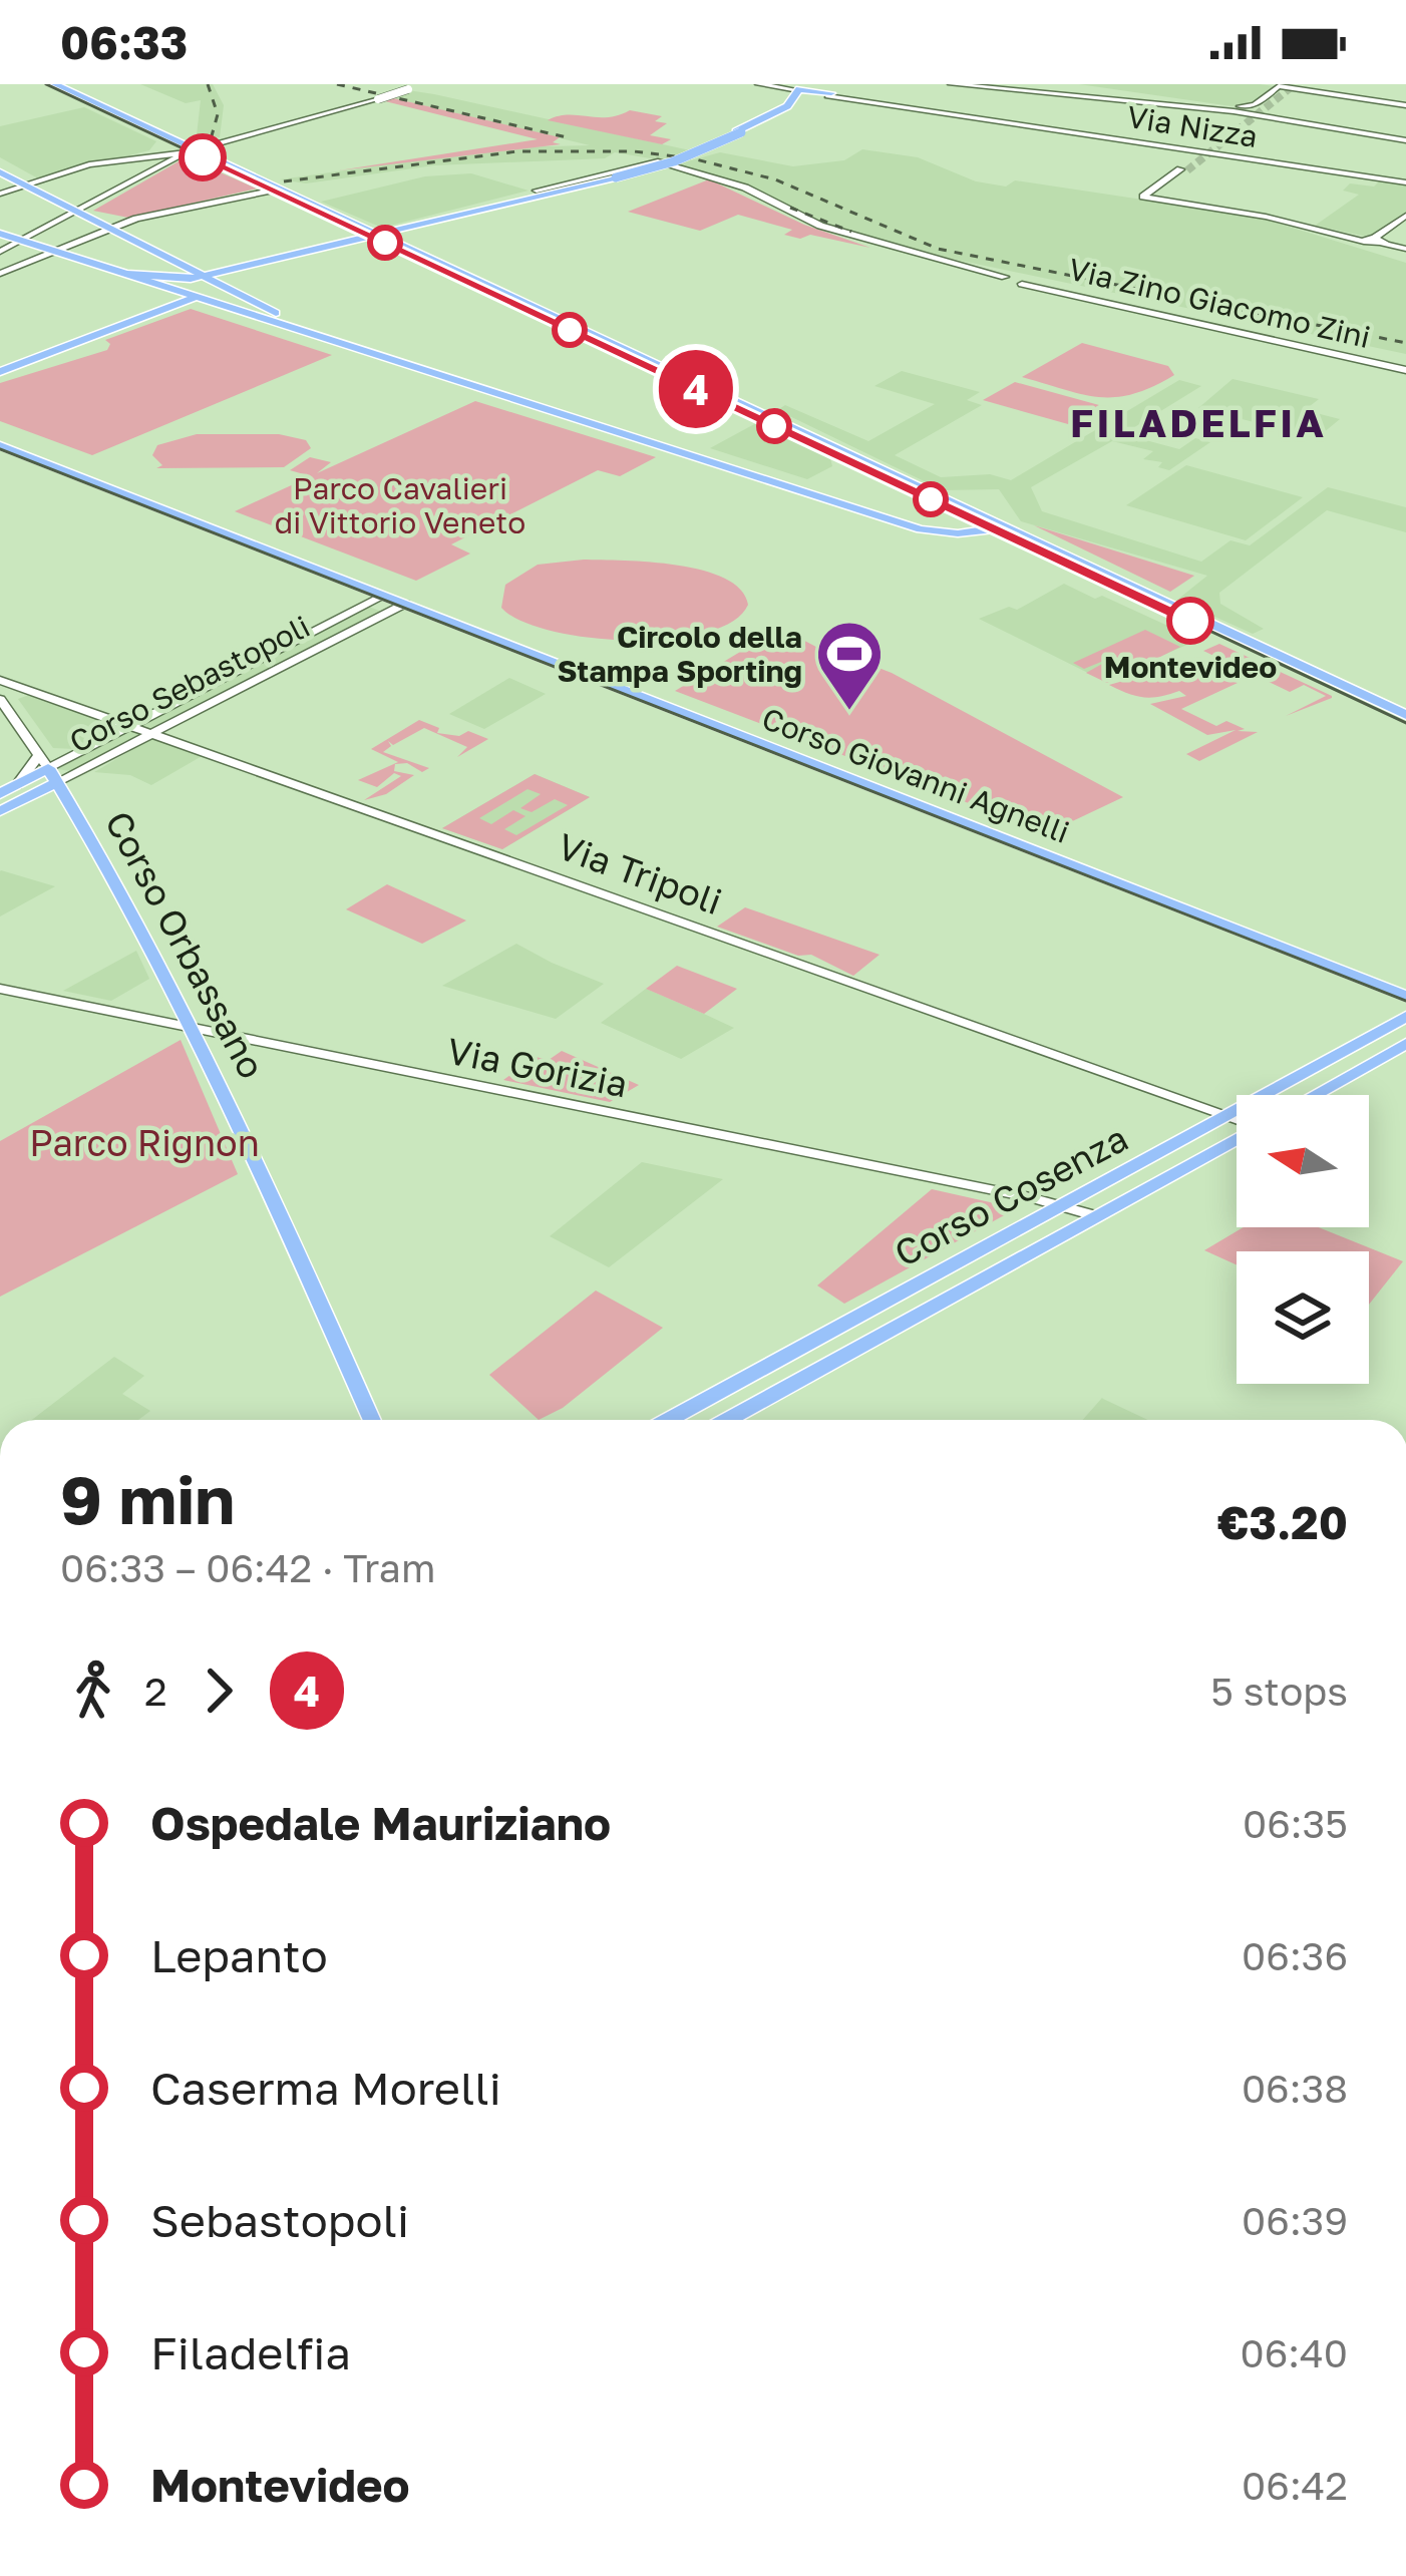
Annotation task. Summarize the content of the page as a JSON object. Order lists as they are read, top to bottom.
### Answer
{
  "streets": {
    "main road": [
      "Corso Sebastopoli",
      "Corso Giovanni Agnelli",
      "Corso Orbassano",
      "Corso Cosenza"
    ],
    "street": [
      "Via Nizza",
      "Via Zino Giacomo Zini",
      "Via Tripoli",
      "Via Gorizia"
    ]
  },
  "crossings": [
    ["Corso Sebastopoli", "Corso Giovanni Agnelli"],
    ["Corso Sebastopoli", "Via Tripoli"],
    ["Corso Sebastopoli", "Corso Orbassano"],
    ["Via Tripoli", "Corso Cosenza"],
    ["Corso Orbassano", "Via Gorizia"],
    ["Via Gorizia", "Corso Cosenza"]
  ],
  "districts": ["FILADELFIA"],
  "parks": ["Parco Cavalieri di Vittorio Veneto", "Parco Rignon"],
  "places": {
    "other": ["Montevideo"],
    "sports": ["Circolo della Stampa Sporting"]
  },
  "lines": ["tram line 4"],
  "north": "left",
  "page": {
    "status": "06:33",
    "on_map": "4",
    "heading": ["9 min", "06:33 – 06:42 · Tram", "€3.20"],
    "legs": ["2", "4", "5 stops"],
    "list": [
      {
        "name": "Ospedale Mauriziano",
        "value": "06:35"
      },
      {
        "name": "Lepanto",
        "value": "06:36"
      },
      {
        "name": "Caserma Morelli",
        "value": "06:38"
      },
      {
        "name": "Sebastopoli",
        "value": "06:39"
      },
      {
        "name": "Filadelfia",
        "value": "06:40"
      },
      {
        "name": "Montevideo",
        "value": "06:42"
      }
    ]
  }
}
